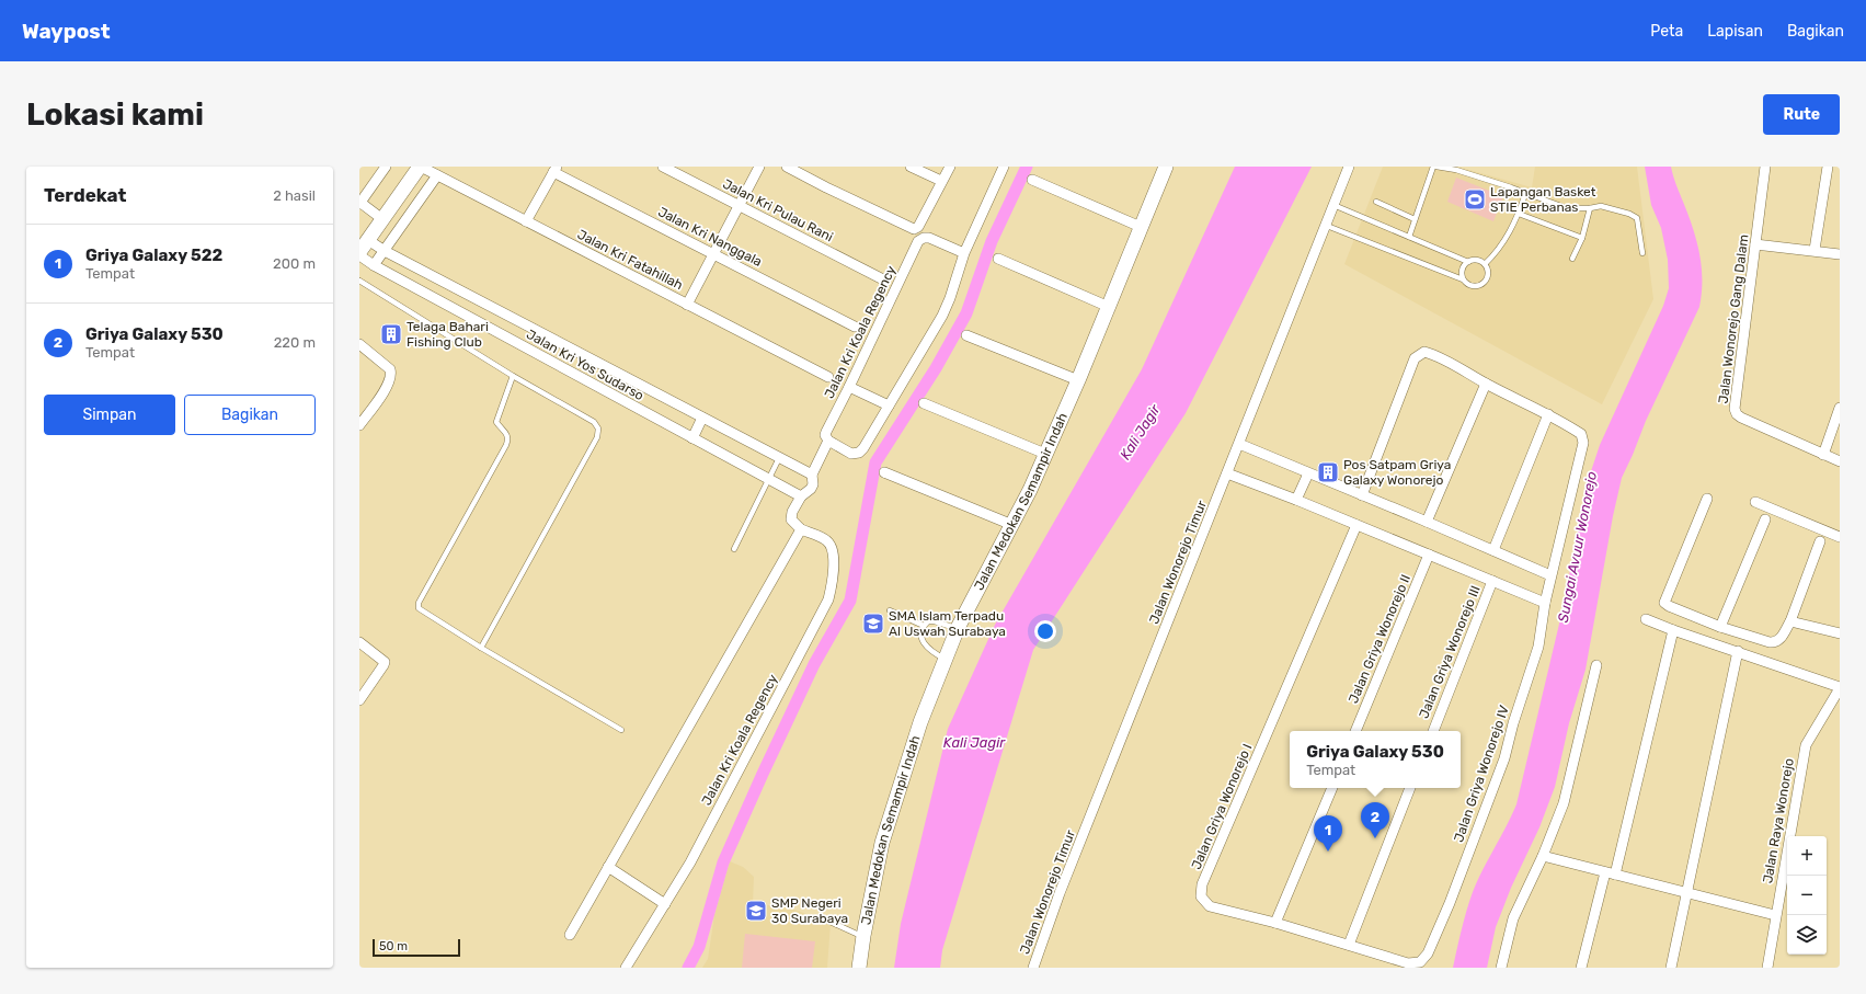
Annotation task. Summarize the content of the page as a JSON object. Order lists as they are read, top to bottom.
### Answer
{
  "streets": {
    "street": [
      "Jalan Kri Pulau Rani",
      "Jalan Kri Nanggala",
      "Jalan Kri Fatahillah",
      "Jalan Wonorejo Gang Dalam",
      "Jalan Kri Koala Regency",
      "Jalan Kri Yos Sudarso",
      "Jalan Medokan Semampir Indah",
      "Jalan Wonorejo Timur",
      "Jalan Griya Wonorejo II",
      "Jalan Griya Wonorejo III",
      "Jalan Griya Wonorejo IV",
      "Jalan Griya Wonorejo I",
      "Jalan Raya Wonorejo"
    ]
  },
  "crossings": [
    ["Jalan Kri Koala Regency", "Jalan Kri Yos Sudarso"],
    ["Jalan Griya Wonorejo IV", "Jalan Griya Wonorejo I"]
  ],
  "water": ["Kali Jagir", "Sungai Avuur Wonorejo"],
  "places": {
    "sports": ["Lapangan Basket STIE Perbanas"],
    "building": ["Telaga Bahari Fishing Club", "Pos Satpam Griya Galaxy Wonorejo"],
    "school or university": ["SMA Islam Terpadu Al Uswah Surabaya", "SMP Negeri 30 Surabaya"]
  },
  "scale_bar": "50 m",
  "page": {
    "header": "Waypost",
    "nav": ["Peta", "Lapisan", "Bagikan"],
    "buttons": [
      "Rute",
      ["Simpan", "Bagikan"]
    ],
    "title": "Lokasi kami",
    "heading": ["Terdekat", "2 hasil"],
    "list": [
      {
        "mark": "1",
        "name": "Griya Galaxy 522",
        "note": "Tempat",
        "value": "200 m"
      },
      {
        "mark": "2",
        "name": "Griya Galaxy 530",
        "note": "Tempat",
        "value": "220 m"
      }
    ],
    "popup": ["Griya Galaxy 530", "Tempat"],
    "pins": ["2", "1"],
    "map_buttons": ["+", "−"],
    "scale": "50 m"
  }
}
